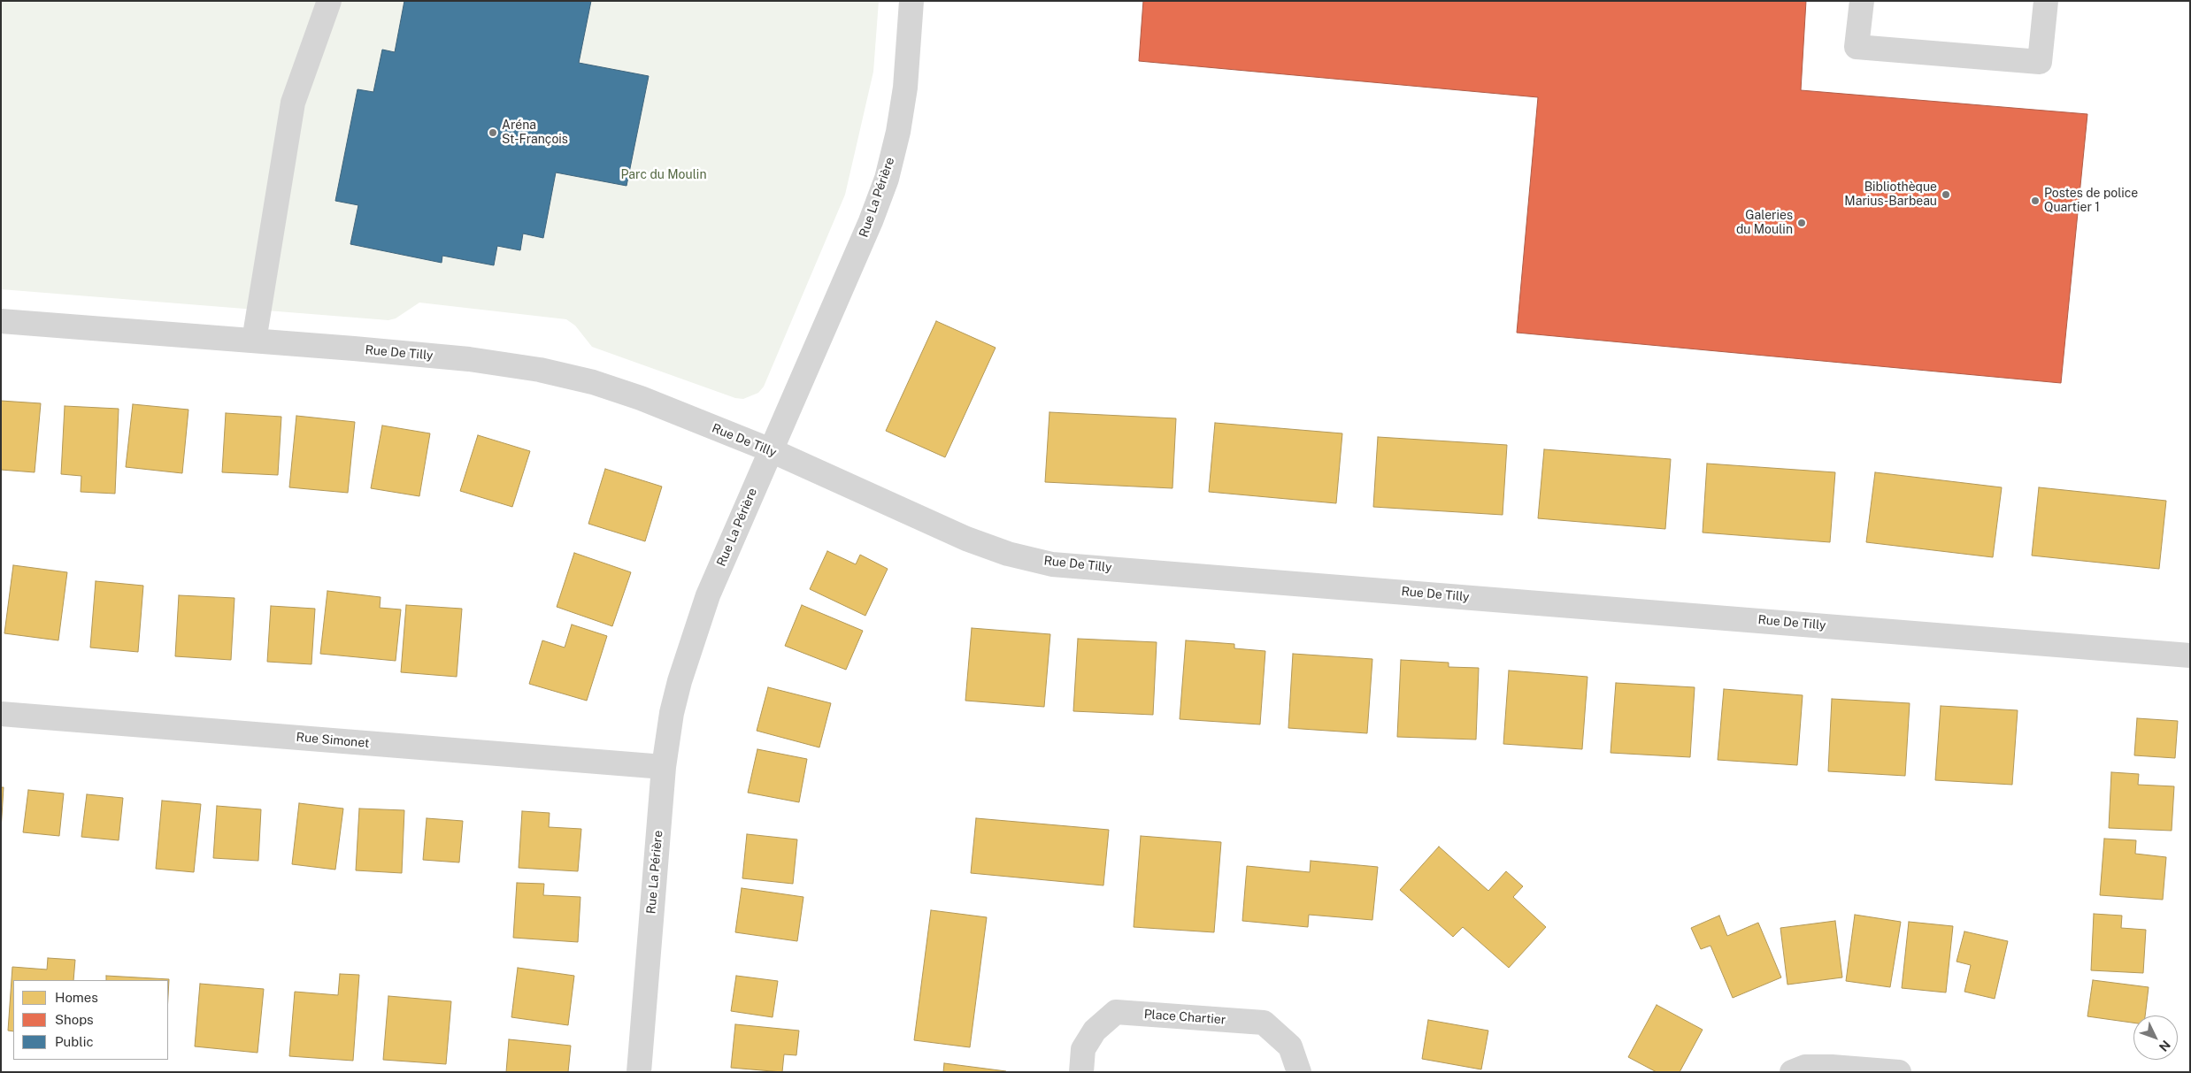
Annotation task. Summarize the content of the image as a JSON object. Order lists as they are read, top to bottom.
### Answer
{
  "streets": {
    "street": [
      "Rue La Périère",
      "Rue De Tilly",
      "Rue Simonet",
      "Place Chartier"
    ]
  },
  "crossings": [
    ["Rue La Périère", "Rue De Tilly"],
    ["Rue La Périère", "Rue Simonet"]
  ],
  "parks": ["Parc du Moulin"],
  "places": [
    "Aréna St-François",
    "Bibliothèque Marius-Barbeau",
    "Postes de police Quartier 1",
    "Galeries du Moulin"
  ],
  "legend": ["Homes", "Shops", "Public"],
  "north": "bottom right"
}
